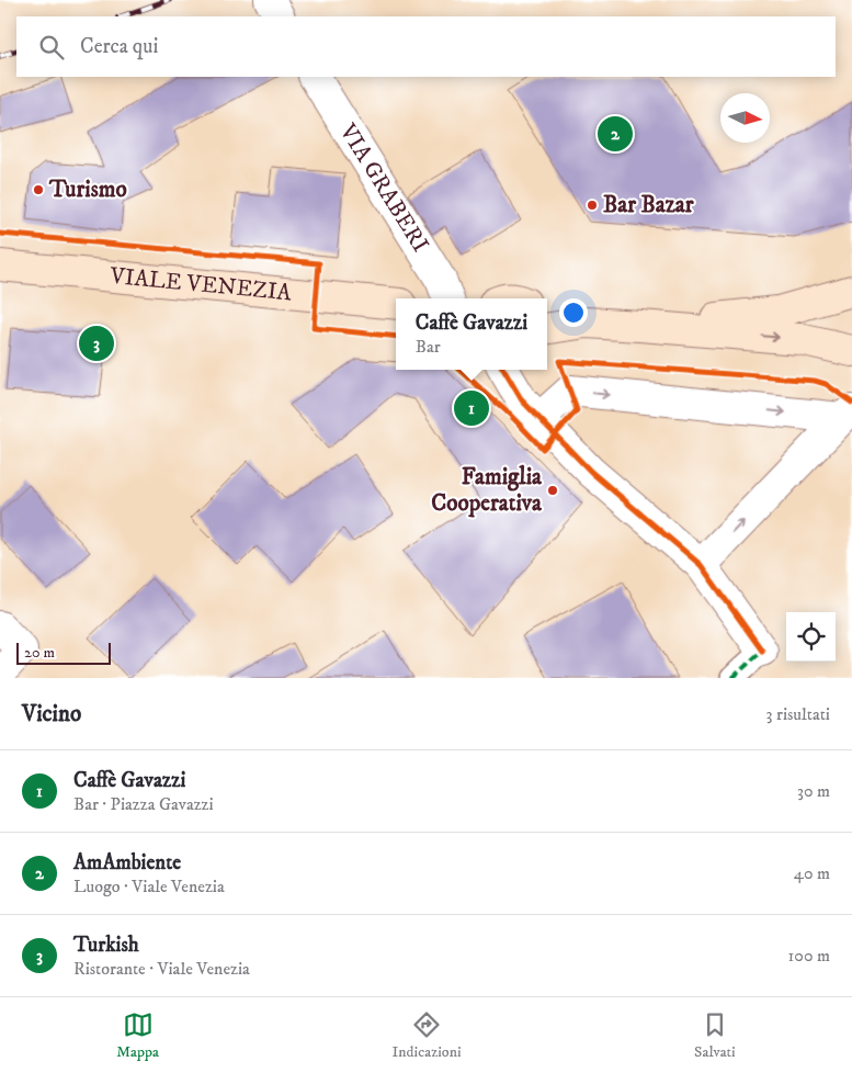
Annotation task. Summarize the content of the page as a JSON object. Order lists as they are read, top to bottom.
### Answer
{
  "streets": {
    "main road": ["VIALE VENEZIA"],
    "street": ["VIA GRABERI"]
  },
  "places": ["Turismo", "Bar Bazar", "Famiglia Cooperativa"],
  "scale_bar": "20 m",
  "north": "right",
  "page": {
    "search": "Cerca qui",
    "pins": ["2", "3", "1"],
    "popup": ["Caffè Gavazzi", "Bar"],
    "scale": "20 m",
    "heading": ["Vicino", "3 risultati"],
    "list": [
      {
        "mark": "1",
        "name": "Caffè Gavazzi",
        "note": "Bar · Piazza Gavazzi",
        "value": "30 m"
      },
      {
        "mark": "2",
        "name": "AmAmbiente",
        "note": "Luogo · Viale Venezia",
        "value": "40 m"
      },
      {
        "mark": "3",
        "name": "Turkish",
        "note": "Ristorante · Viale Venezia",
        "value": "100 m"
      }
    ],
    "nav": ["Mappa", "Indicazioni", "Salvati"]
  }
}
